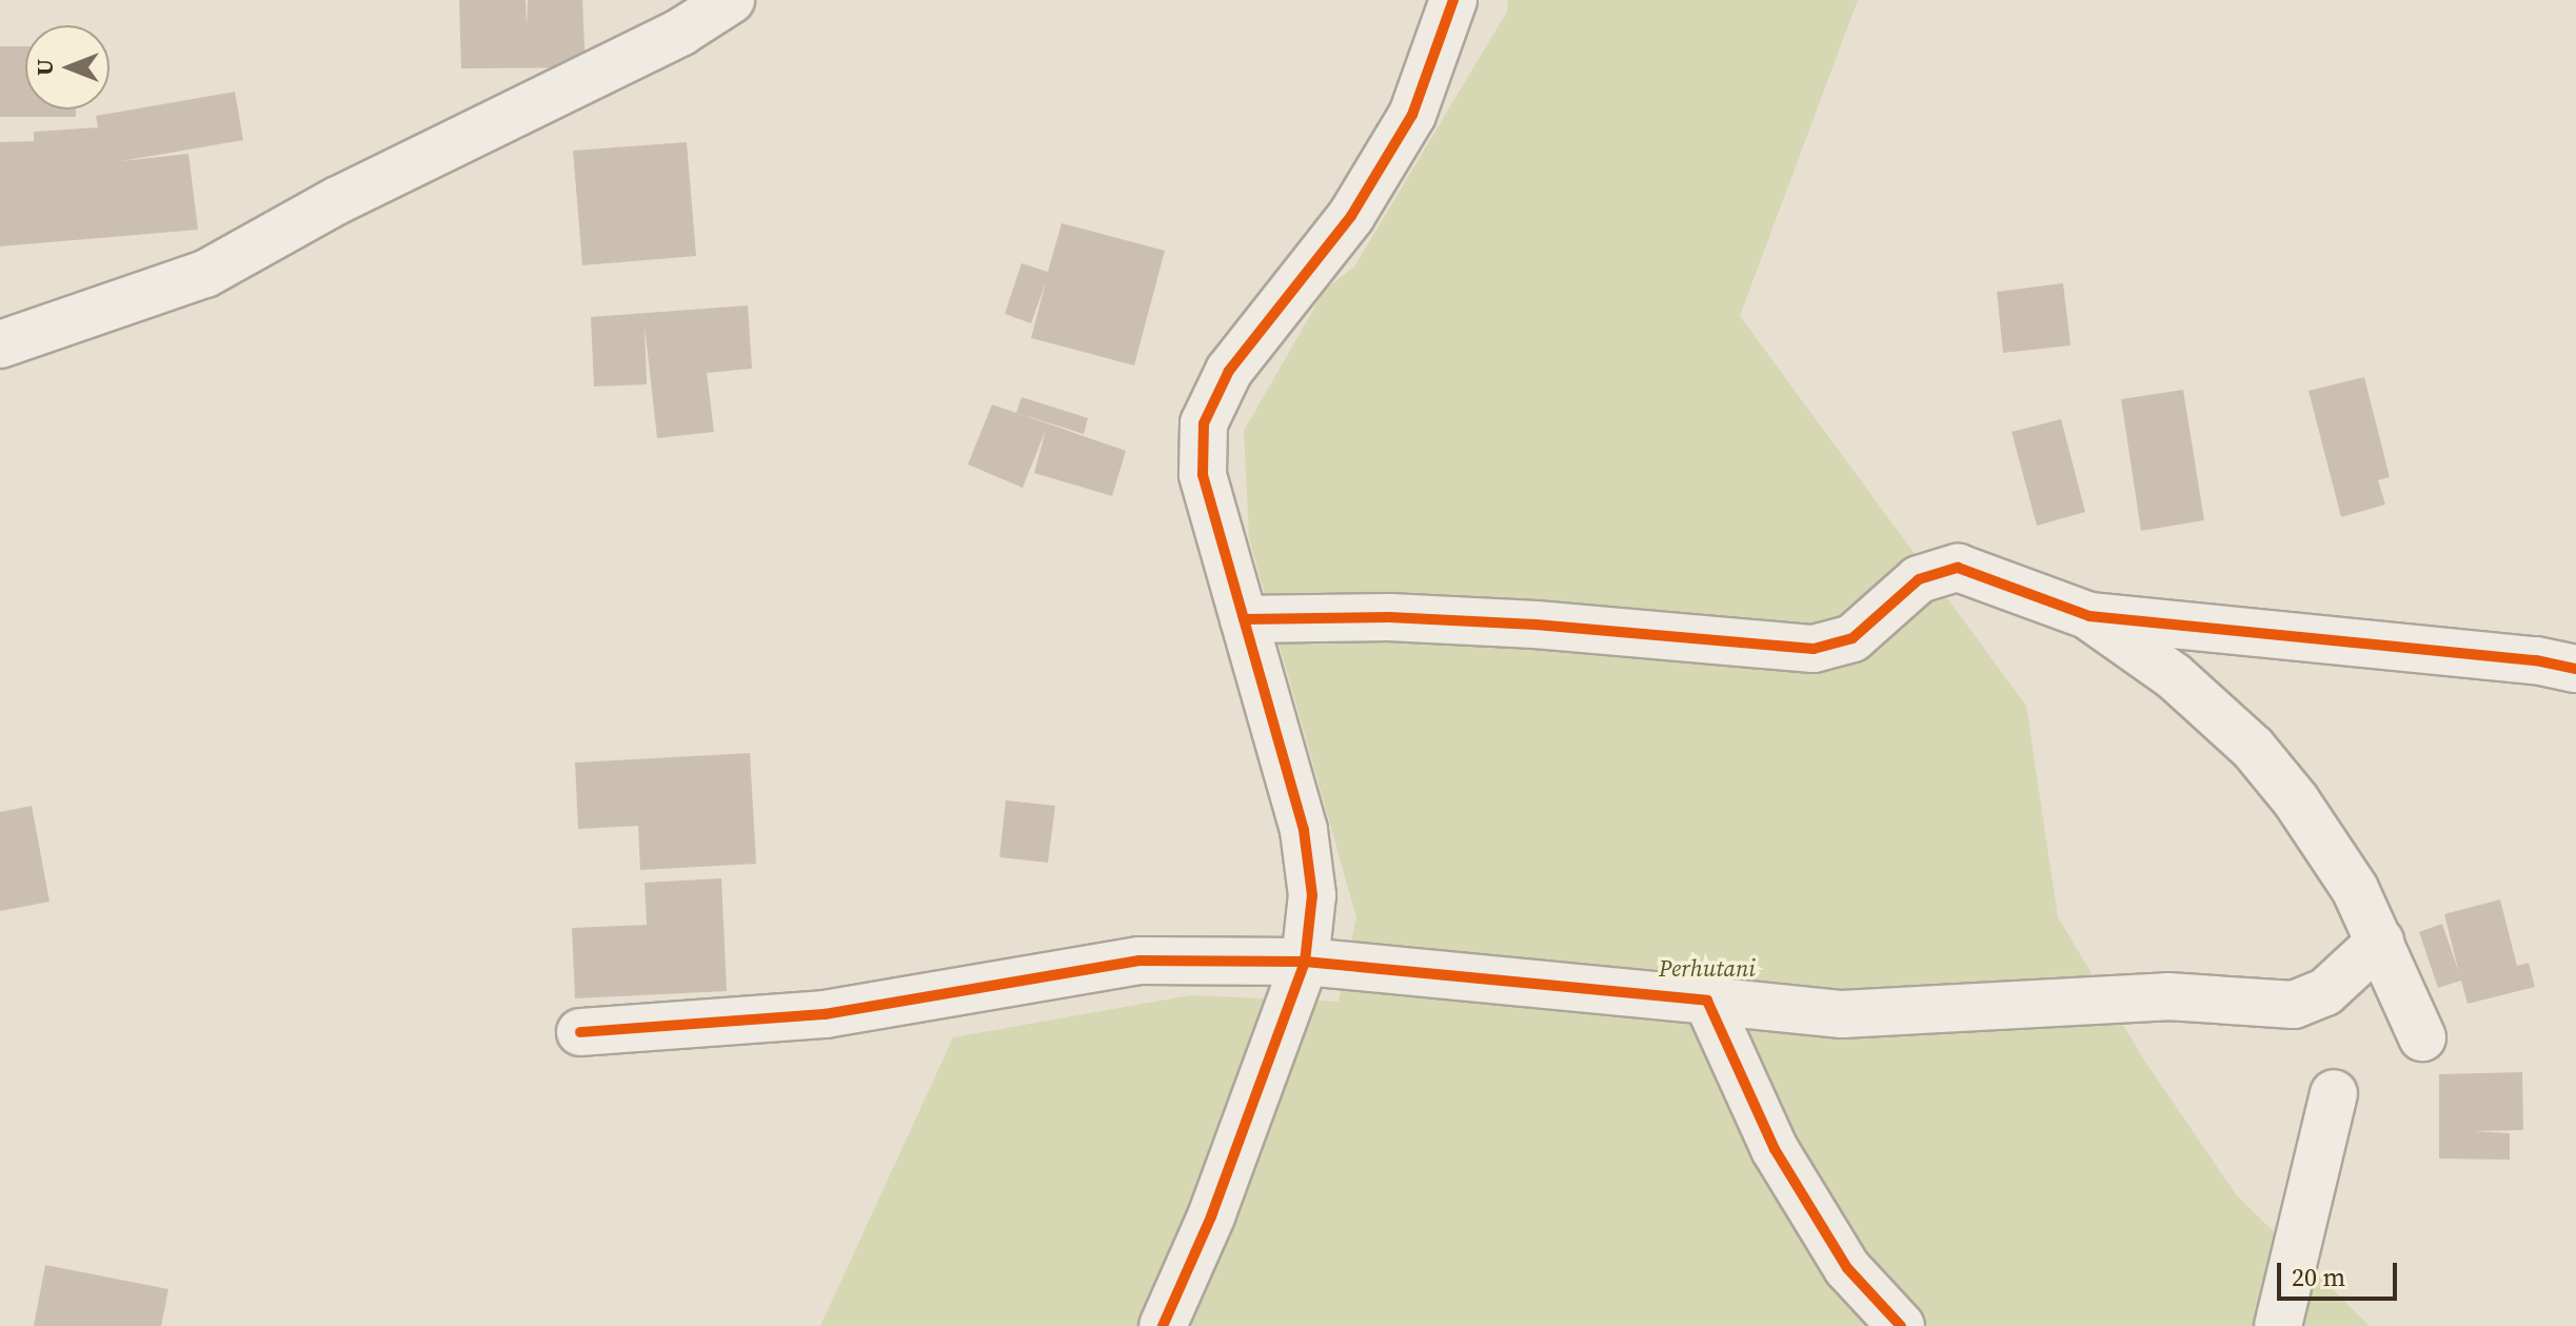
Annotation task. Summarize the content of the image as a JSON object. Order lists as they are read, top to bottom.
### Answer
{
  "parks": ["Perhutani"],
  "scale_bar": "20 m",
  "north": "left"
}
